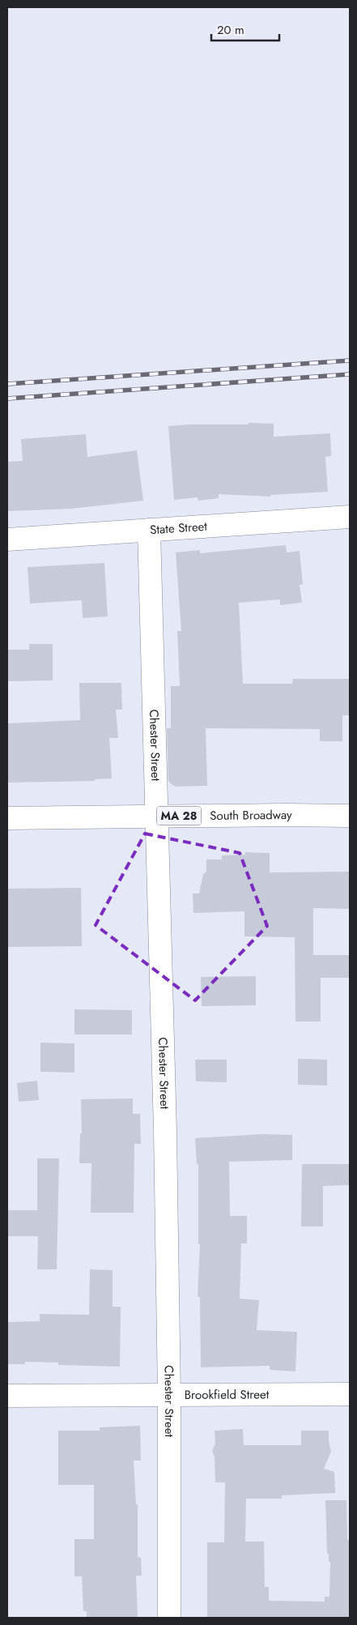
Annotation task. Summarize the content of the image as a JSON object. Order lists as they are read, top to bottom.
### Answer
{
  "streets": {
    "street": [
      "State Street",
      "Chester Street",
      "MA 28",
      "South Broadway",
      "Brookfield Street"
    ]
  },
  "crossings": [
    ["State Street", "Chester Street"],
    ["Chester Street", "South Broadway"],
    ["Chester Street", "Brookfield Street"]
  ],
  "scale_bar": "20 m"
}
